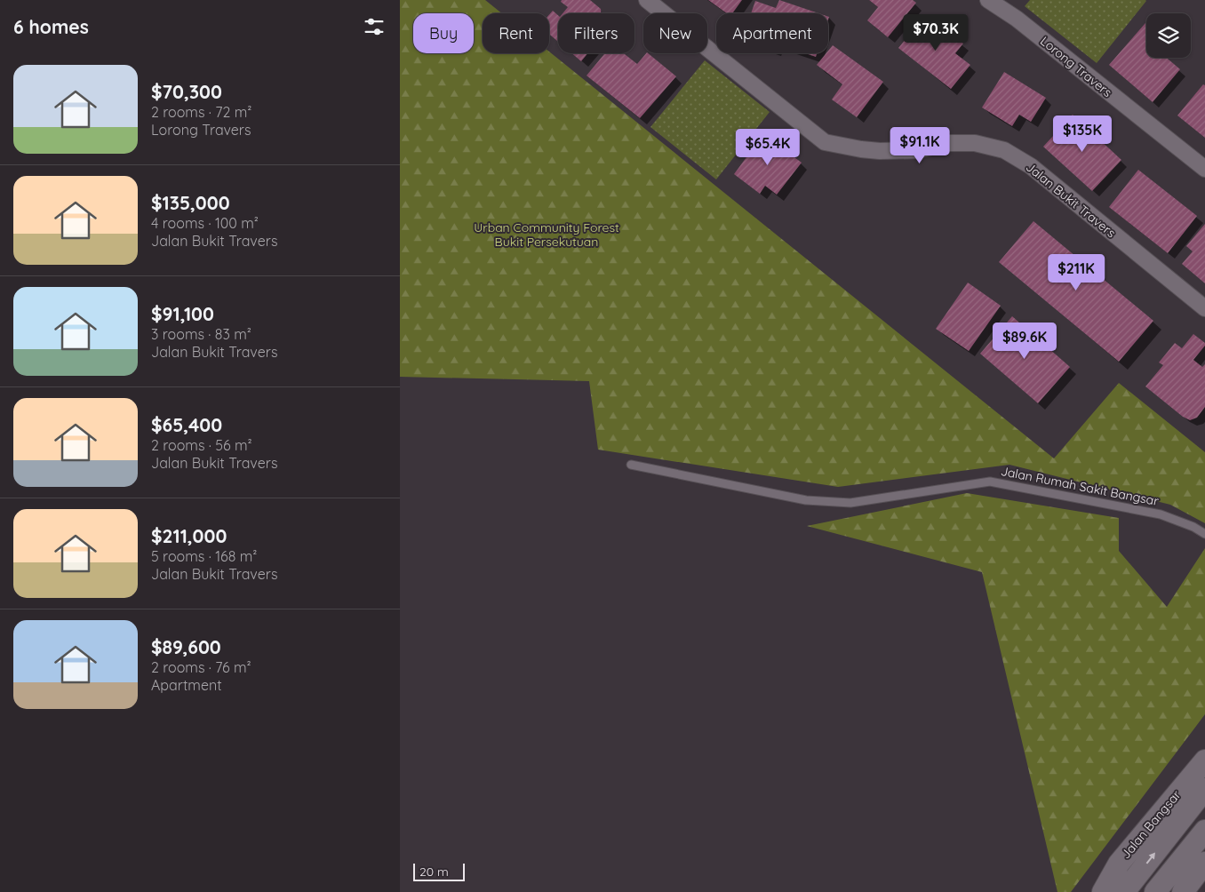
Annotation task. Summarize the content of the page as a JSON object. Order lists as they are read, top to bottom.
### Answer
{
  "streets": {
    "main road": ["Jalan Bangsar"],
    "street": ["Lorong Travers", "Jalan Bukit Travers"],
    "lane": ["Jalan Rumah Sakit Bangsar"]
  },
  "parks": ["Urban Community Forest Bukit Persekutuan"],
  "scale_bar": "20 m",
  "page": {
    "heading": "6 homes",
    "chip": [
      "Buy",
      "Rent",
      "Filters",
      "New",
      "Apartment"
    ],
    "price": [
      "$70.3K",
      "$135K",
      "$91.1K",
      "$65.4K",
      "$211K",
      "$89.6K"
    ],
    "list": [
      {
        "name": "$70,300",
        "note": "2 rooms · 72 m² · Lorong Travers"
      },
      {
        "name": "$135,000",
        "note": "4 rooms · 100 m² · Jalan Bukit Travers"
      },
      {
        "name": "$91,100",
        "note": "3 rooms · 83 m² · Jalan Bukit Travers"
      },
      {
        "name": "$65,400",
        "note": "2 rooms · 56 m² · Jalan Bukit Travers"
      },
      {
        "name": "$211,000",
        "note": "5 rooms · 168 m² · Jalan Bukit Travers"
      },
      {
        "name": "$89,600",
        "note": "2 rooms · 76 m² · Apartment"
      }
    ],
    "scale": "20 m"
  }
}
